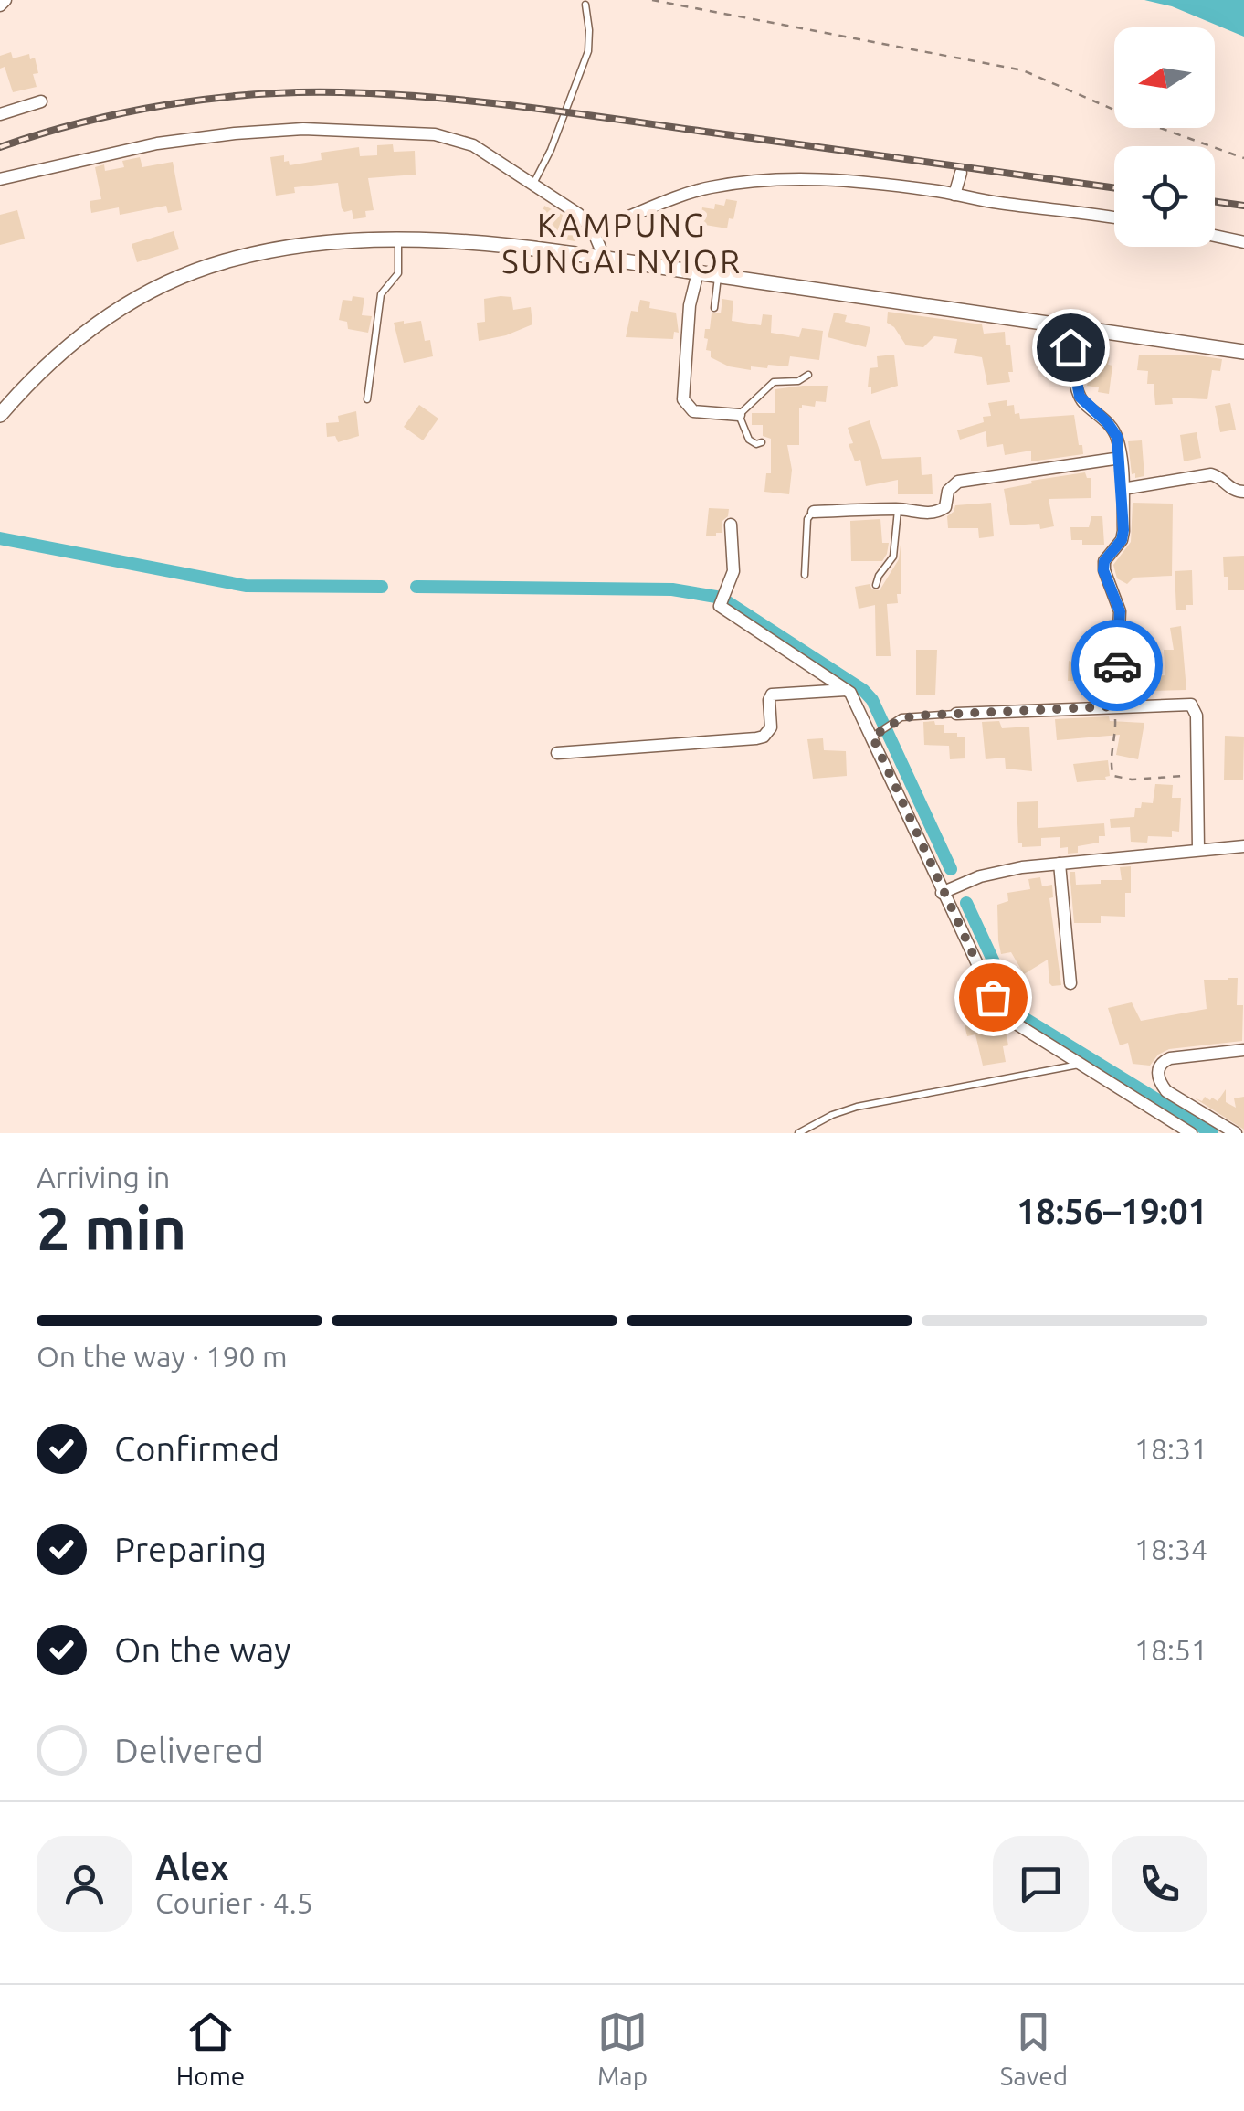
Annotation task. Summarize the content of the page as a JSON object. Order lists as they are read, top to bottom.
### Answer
{
  "districts": ["KAMPUNG SUNGAI NYIOR"],
  "north": "left",
  "page": {
    "heading": ["2 min", "Arriving in", "18:56–19:01"],
    "panel": ["Alex", "Courier · 4.5"],
    "bar": "On the way · 190 m",
    "list": [
      ["Confirmed", "18:31"],
      ["Preparing", "18:34"],
      ["On the way", "18:51"],
      "Delivered"
    ],
    "tabs": ["Home", "Map", "Saved"]
  }
}
